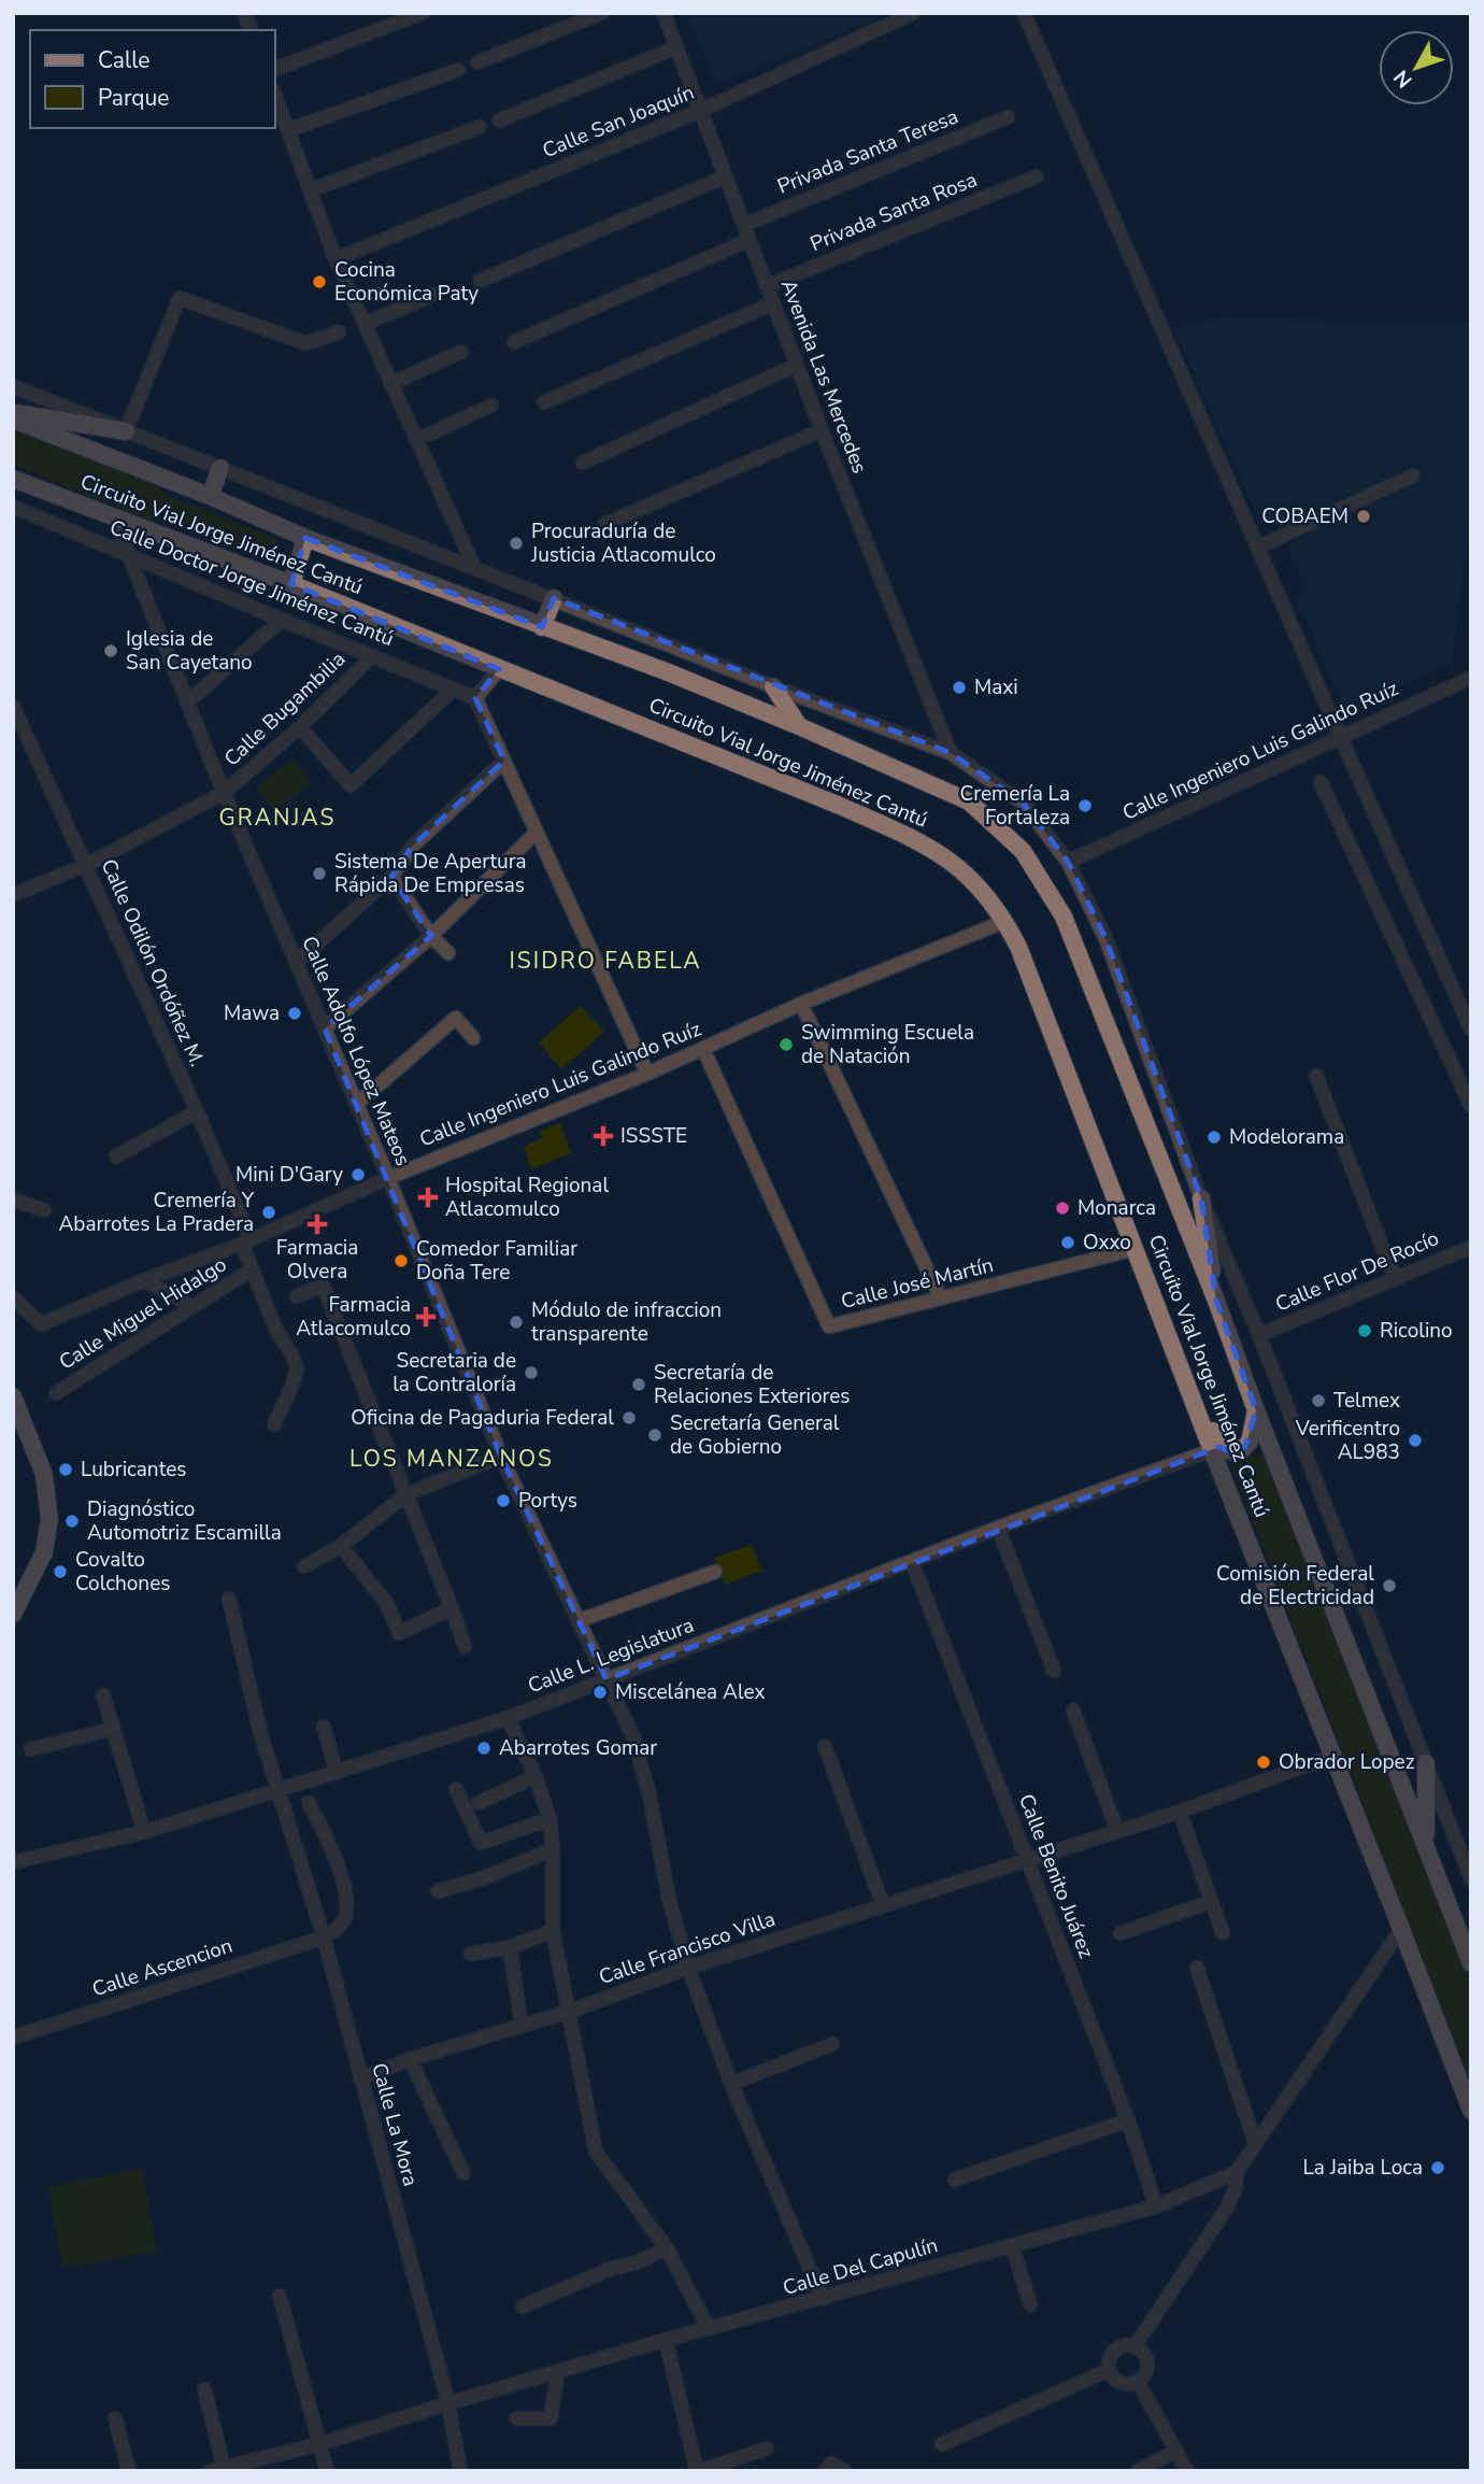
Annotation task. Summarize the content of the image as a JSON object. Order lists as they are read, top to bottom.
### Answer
{
  "streets": {
    "main road": ["Circuito Vial Jorge Jiménez Cantú"],
    "street": [
      "Calle San Joaquín",
      "Privada Santa Teresa",
      "Privada Santa Rosa",
      "Avenida Las Mercedes",
      "Calle Doctor Jorge Jiménez Cantú",
      "Calle Bugambilia",
      "Calle Ingeniero Luis Galindo Ruíz",
      "Calle Odilón Ordóñez M.",
      "Calle Adolfo López Mateos",
      "Calle Flor De Rocío",
      "Calle José Martín",
      "Calle Miguel Hidalgo",
      "Calle L. Legislatura",
      "Calle Benito Juárez",
      "Calle Francisco Villa",
      "Calle Ascencion",
      "Calle La Mora",
      "Calle Del Capulín"
    ]
  },
  "crossings": [
    ["Calle San Joaquín", "Avenida Las Mercedes"],
    ["Privada Santa Teresa", "Avenida Las Mercedes"],
    ["Privada Santa Rosa", "Avenida Las Mercedes"],
    ["Circuito Vial Jorge Jiménez Cantú", "Calle Ingeniero Luis Galindo Ruíz"],
    ["Circuito Vial Jorge Jiménez Cantú", "Calle Adolfo López Mateos"],
    ["Circuito Vial Jorge Jiménez Cantú", "Calle José Martín"],
    ["Circuito Vial Jorge Jiménez Cantú", "Calle L. Legislatura"],
    ["Circuito Vial Jorge Jiménez Cantú", "Calle Francisco Villa"],
    ["Calle Doctor Jorge Jiménez Cantú", "Calle Bugambilia"],
    ["Calle Doctor Jorge Jiménez Cantú", "Calle Adolfo López Mateos"],
    ["Calle Bugambilia", "Calle Odilón Ordóñez M."],
    ["Calle Bugambilia", "Calle Adolfo López Mateos"],
    ["Calle Ingeniero Luis Galindo Ruíz", "Calle Odilón Ordóñez M."],
    ["Calle Ingeniero Luis Galindo Ruíz", "Calle Adolfo López Mateos"],
    ["Calle Ingeniero Luis Galindo Ruíz", "Calle José Martín"],
    ["Calle Odilón Ordóñez M.", "Calle Miguel Hidalgo"],
    ["Calle Adolfo López Mateos", "Calle L. Legislatura"],
    ["Calle Adolfo López Mateos", "Calle Francisco Villa"],
    ["Calle Adolfo López Mateos", "Calle Del Capulín"],
    ["Calle L. Legislatura", "Calle Benito Juárez"],
    ["Calle L. Legislatura", "Calle La Mora"],
    ["Calle Benito Juárez", "Calle Francisco Villa"],
    ["Calle Benito Juárez", "Calle Del Capulín"],
    ["Calle Francisco Villa", "Calle La Mora"],
    ["Calle Ascencion", "Calle La Mora"],
    ["Calle La Mora", "Calle Del Capulín"]
  ],
  "districts": ["GRANJAS", "ISIDRO FABELA", "LOS MANZANOS"],
  "places": {
    "other": [
      "Cocina Económica Paty",
      "COBAEM",
      "Procuraduría de Justicia Atlacomulco",
      "Iglesia de San Cayetano",
      "Maxi",
      "Cremería La Fortaleza",
      "Sistema De Apertura Rápida De Empresas",
      "Mawa",
      "Swimming Escuela de Natación",
      "Modelorama",
      "Mini D'Gary",
      "Monarca",
      "Cremería Y Abarrotes La Pradera",
      "Oxxo",
      "Comedor Familiar Doña Tere",
      "Módulo de infraccion transparente",
      "Ricolino",
      "Secretaria de la Contraloría",
      "Secretaría de Relaciones Exteriores",
      "Telmex",
      "Oficina de Pagaduria Federal",
      "Secretaría General de Gobierno",
      "Verificentro AL983",
      "Lubricantes",
      "Portys",
      "Diagnóstico Automotriz Escamilla",
      "Covalto Colchones",
      "Comisión Federal de Electricidad",
      "Miscelánea Alex",
      "Abarrotes Gomar",
      "Obrador Lopez",
      "La Jaiba Loca"
    ],
    "health": [
      "ISSSTE",
      "Hospital Regional Atlacomulco",
      "Farmacia Olvera",
      "Farmacia Atlacomulco"
    ]
  },
  "legend": ["Calle", "Parque"],
  "north": "bottom left"
}
